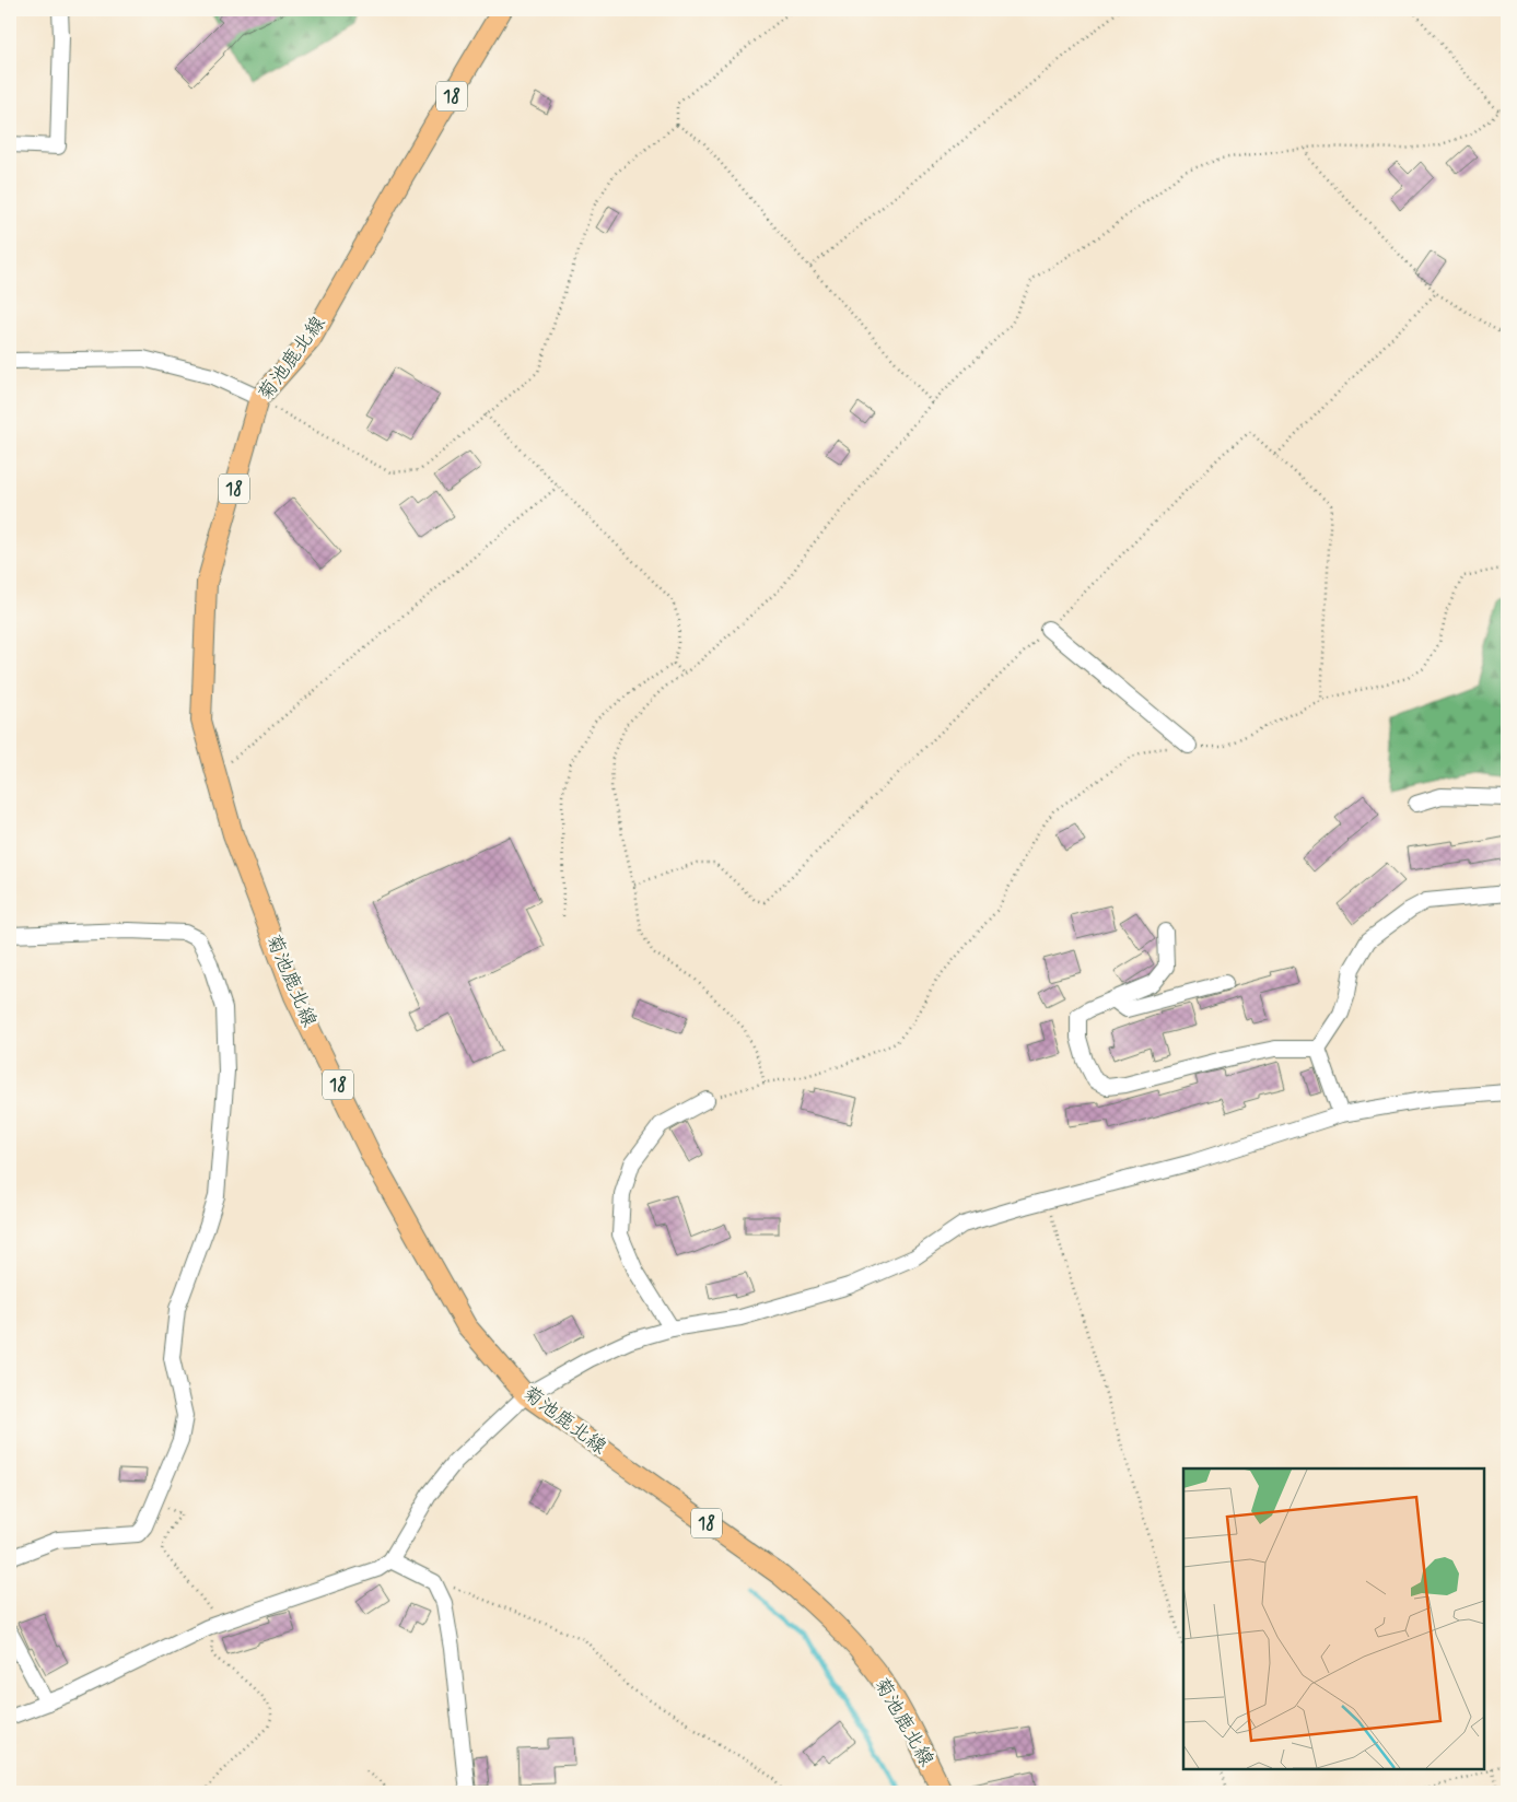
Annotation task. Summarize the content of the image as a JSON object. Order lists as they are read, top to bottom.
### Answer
{
  "streets": {
    "main road": ["18", "菊池鹿北線"]
  }
}
